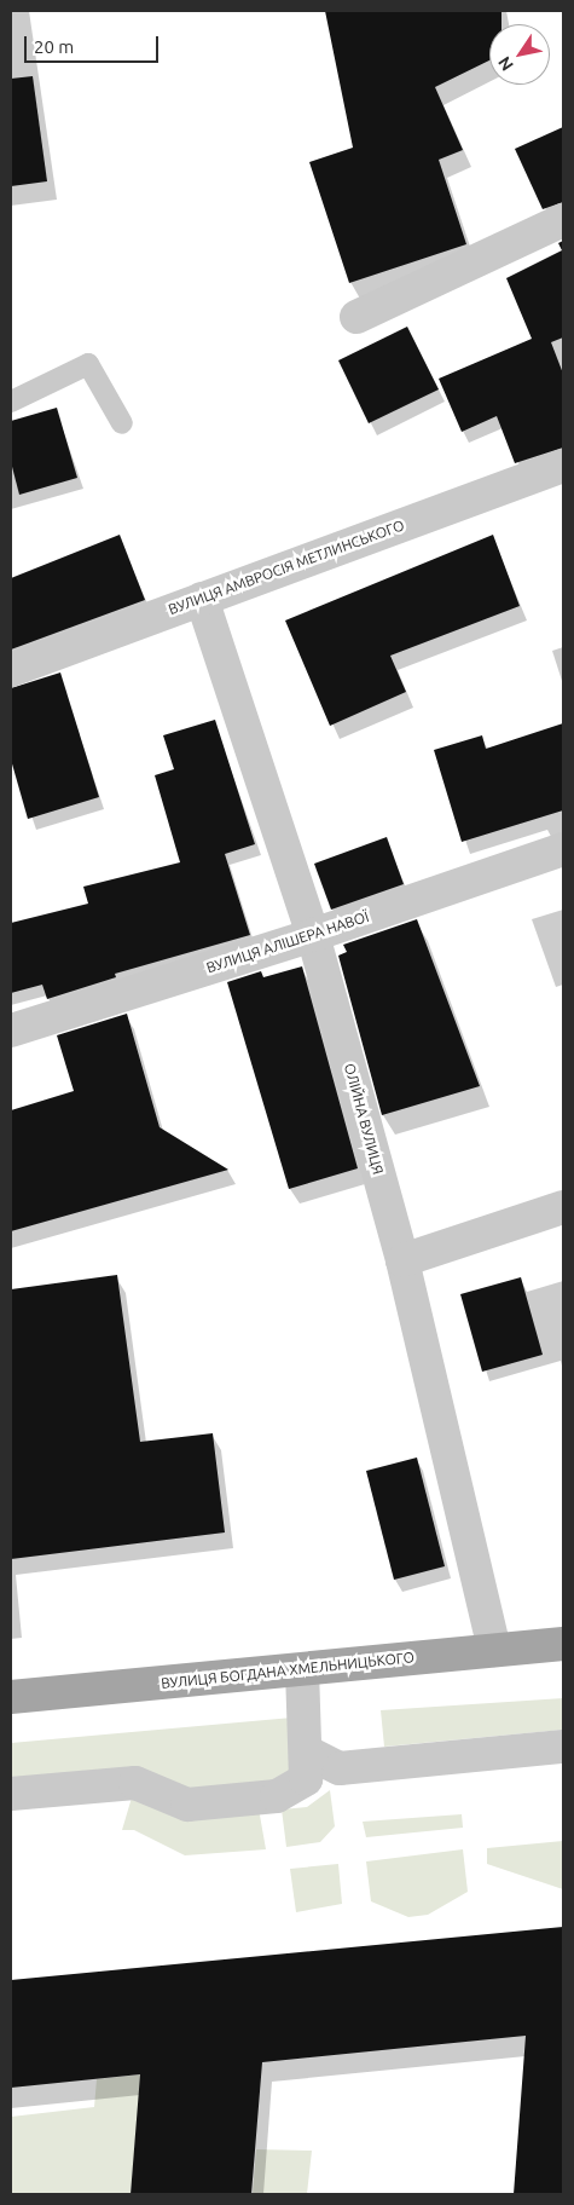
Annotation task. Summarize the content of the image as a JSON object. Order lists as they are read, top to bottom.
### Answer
{
  "streets": {
    "main road": ["ВУЛИЦЯ БОГДАНА ХМЕЛЬНИЦЬКОГО"],
    "street": ["ВУЛИЦЯ АМВРОСІЯ МЕТЛИНСЬКОГО", "ВУЛИЦЯ АЛІШЕРА НАВОЇ", "ОЛІЙНА ВУЛИЦЯ"]
  },
  "crossings": [
    ["ВУЛИЦЯ АМВРОСІЯ МЕТЛИНСЬКОГО", "ОЛІЙНА ВУЛИЦЯ"],
    ["ВУЛИЦЯ АЛІШЕРА НАВОЇ", "ОЛІЙНА ВУЛИЦЯ"],
    ["ОЛІЙНА ВУЛИЦЯ", "ВУЛИЦЯ БОГДАНА ХМЕЛЬНИЦЬКОГО"]
  ],
  "scale_bar": "20 m",
  "north": "bottom left"
}
